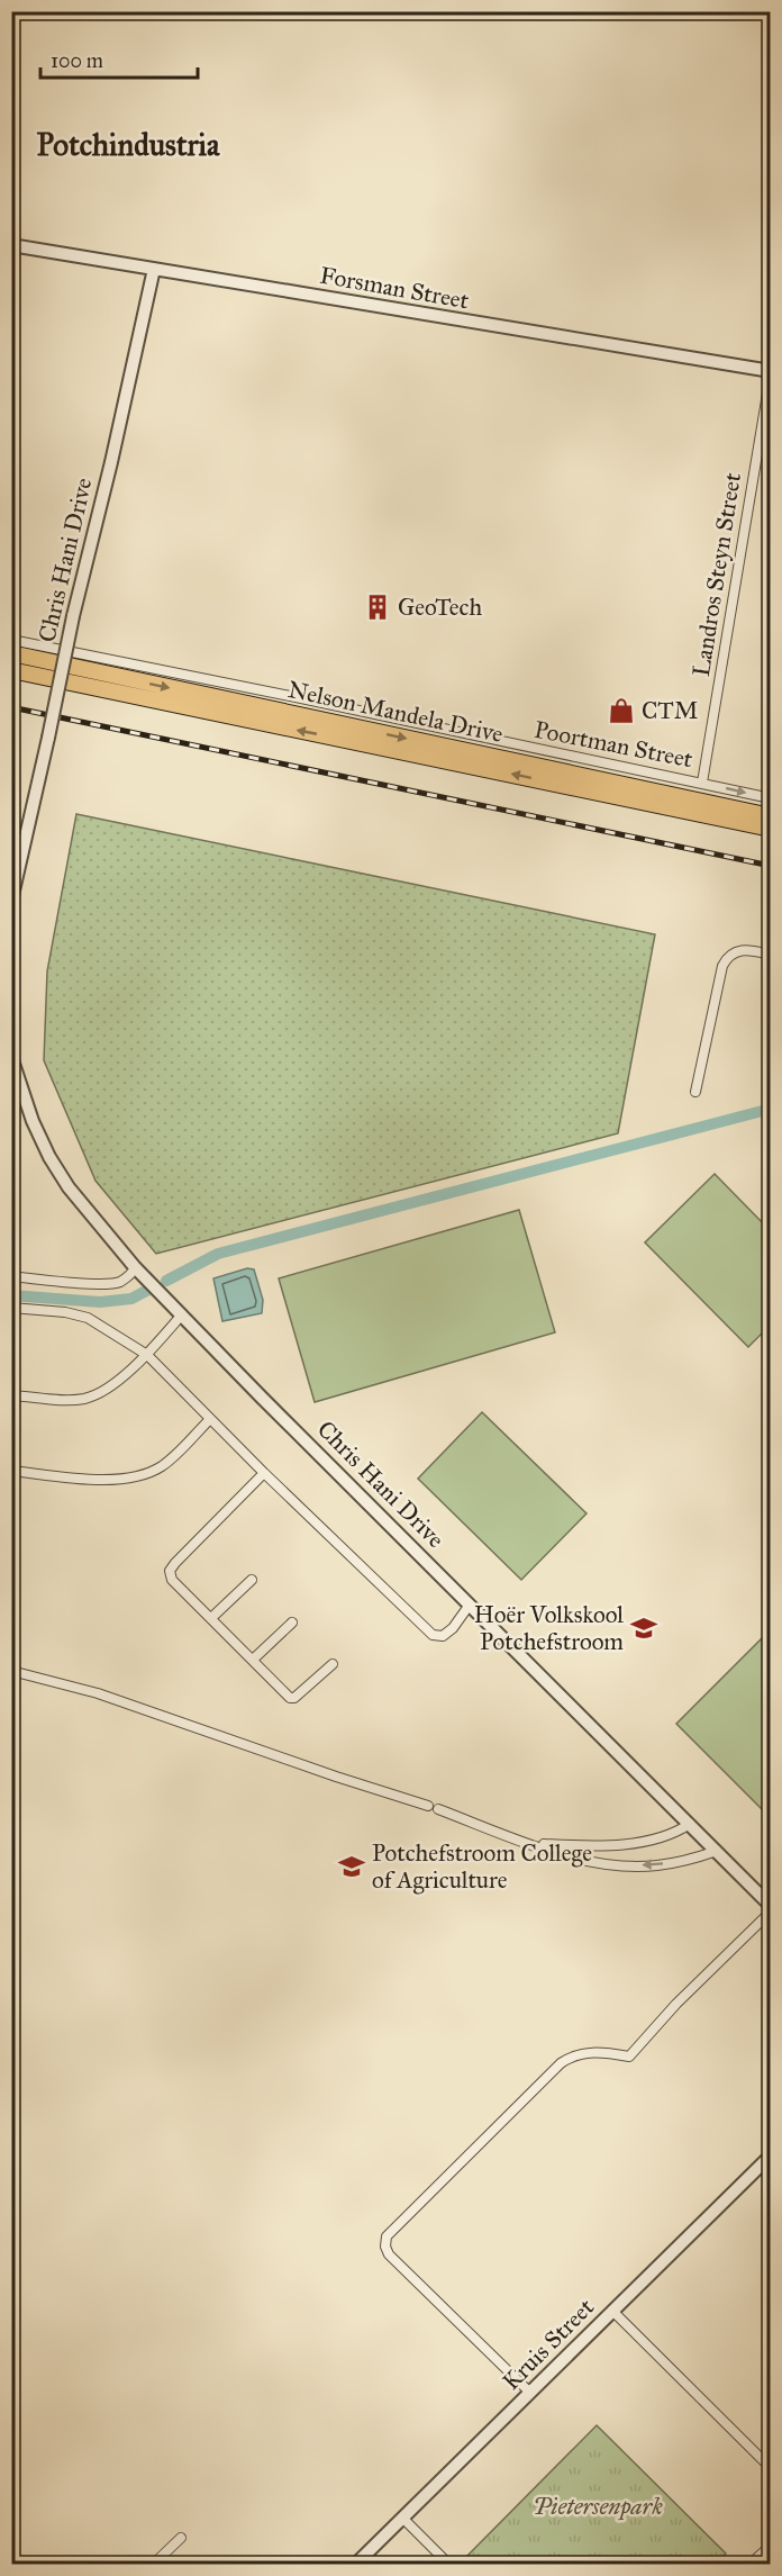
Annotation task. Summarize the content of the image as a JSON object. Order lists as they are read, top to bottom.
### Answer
{
  "streets": {
    "highway": ["Nelson Mandela Drive"],
    "street": [
      "Forsman Street",
      "Chris Hani Drive",
      "Landros Steyn Street",
      "Poortman Street",
      "Kruis Street"
    ]
  },
  "crossings": [
    ["Forsman Street", "Chris Hani Drive"],
    ["Forsman Street", "Landros Steyn Street"],
    ["Landros Steyn Street", "Poortman Street"]
  ],
  "districts": ["Potchindustria"],
  "parks": ["Pietersenpark"],
  "places": {
    "building": ["GeoTech"],
    "shop": ["CTM"],
    "school or university": ["Hoër Volkskool Potchefstroom", "Potchefstroom College of Agriculture"]
  },
  "scale_bar": "100 m"
}
